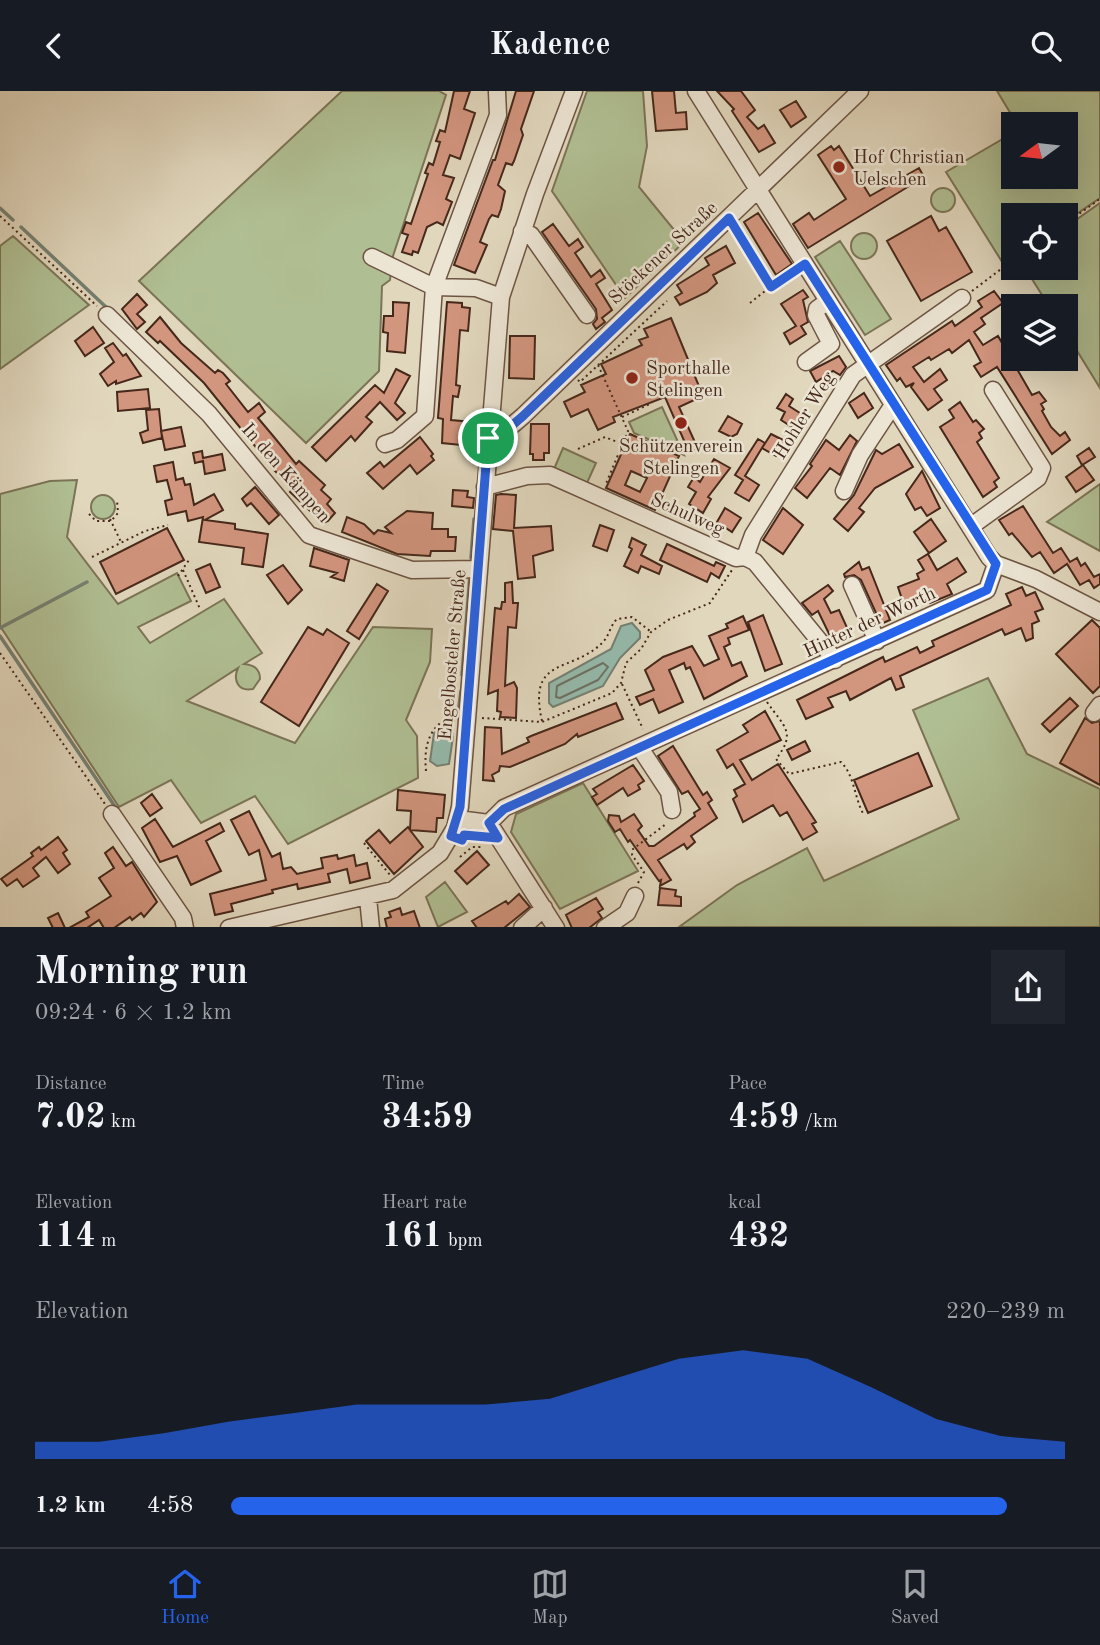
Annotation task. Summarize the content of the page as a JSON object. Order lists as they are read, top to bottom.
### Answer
{
  "streets": {
    "street": [
      "Stöckener Straße",
      "Hohler Weg",
      "In den Kämpen",
      "Schulweg",
      "Hinter der Worth",
      "Engelbosteler Straße"
    ]
  },
  "crossings": [
    ["Stöckener Straße", "Engelbosteler Straße"],
    ["Hohler Weg", "Schulweg"],
    ["In den Kämpen", "Engelbosteler Straße"],
    ["Schulweg", "Hinter der Worth"],
    ["Schulweg", "Engelbosteler Straße"]
  ],
  "places": ["Hof Christian Uelschen", "Sporthalle Stelingen", "Schützenverein Stelingen"],
  "north": "left",
  "page": {
    "header": "Kadence",
    "heading": ["Morning run", "09:24 · 6 × 1.2 km"],
    "stats": [
      ["Distance", "7.02 km"],
      ["Time", "34:59"],
      ["Pace", "4:59 /km"],
      ["Elevation", "114 m"],
      ["Heart rate", "161 bpm"],
      ["kcal", "432"]
    ],
    "chart": ["Elevation", "220–239 m"],
    "list": [
      {
        "name": "1.2 km",
        "note": "4:58"
      }
    ],
    "tabs": ["Home", "Map", "Saved"]
  }
}
